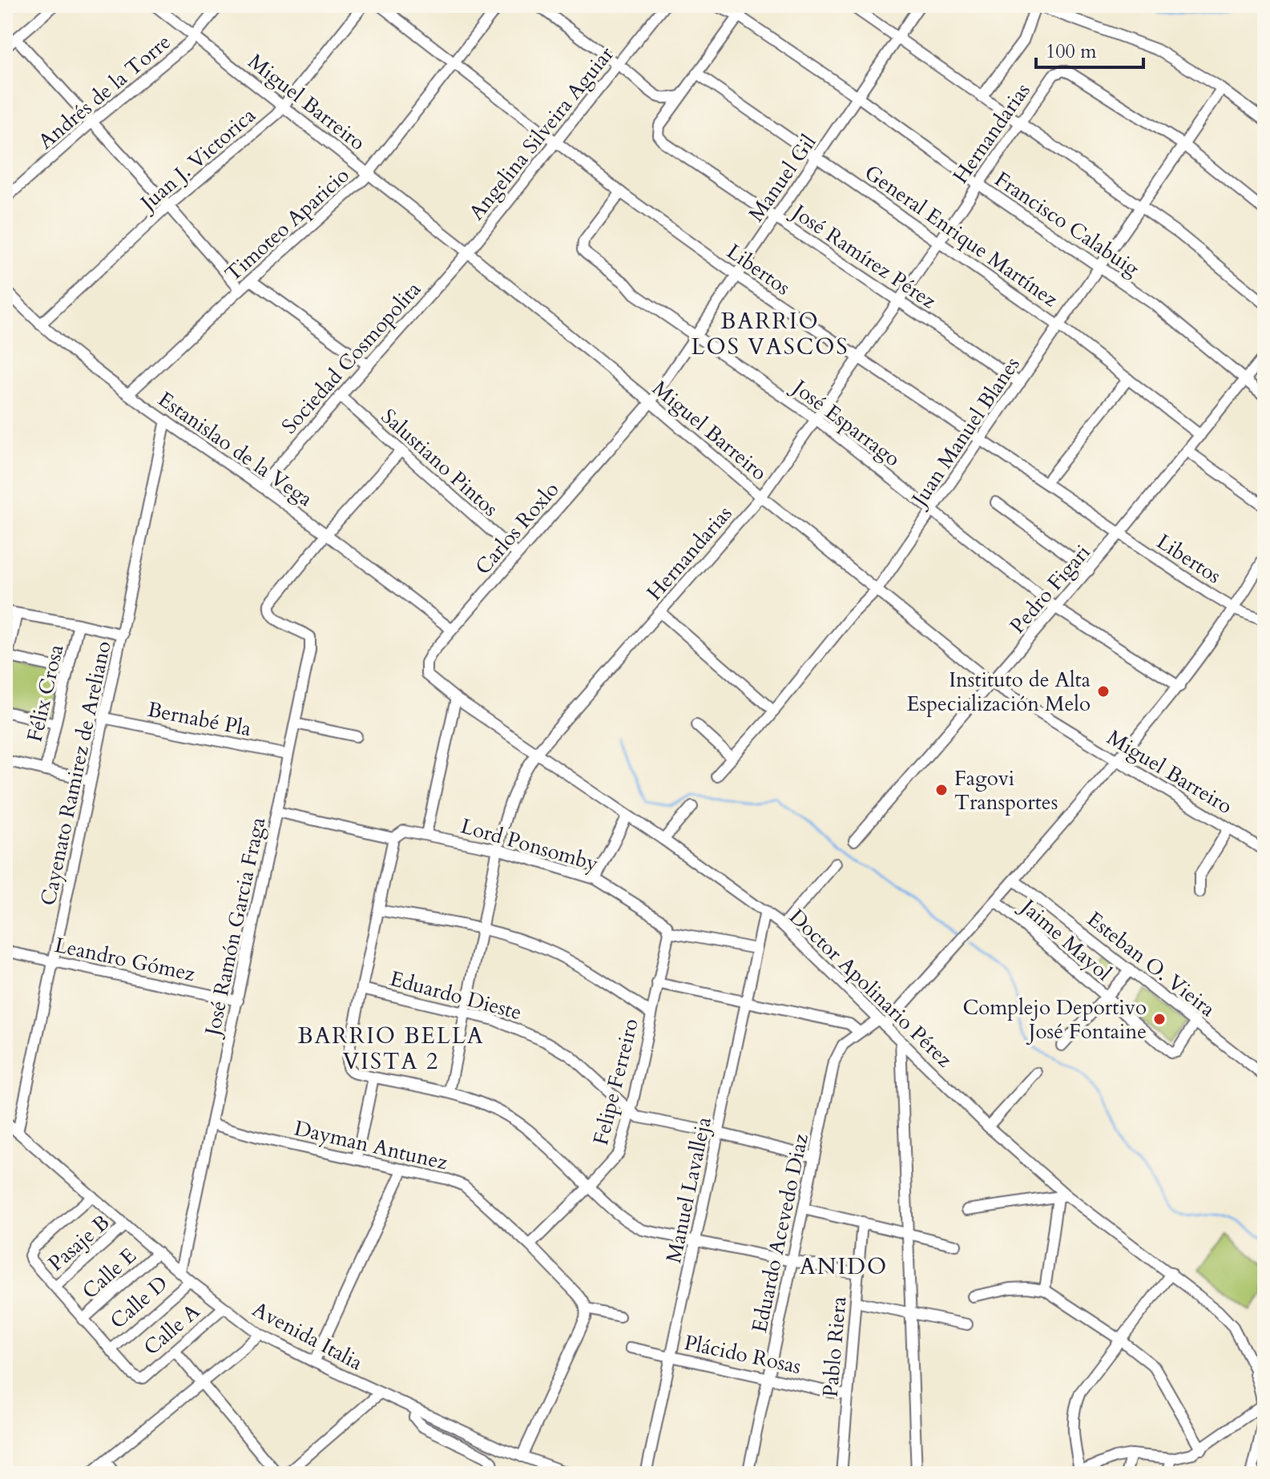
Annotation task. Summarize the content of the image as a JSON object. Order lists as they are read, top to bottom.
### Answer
{
  "streets": {
    "street": [
      "Andrés de la Torre",
      "Miguel Barreiro",
      "Angelina Silveira Aguiar",
      "Hernandarias",
      "Juan J. Victorica",
      "Manuel Gil",
      "Francisco Calabuig",
      "Timoteo Aparicio",
      "General Enrique Martínez",
      "José Ramírez Pérez",
      "Libertos",
      "Sociedad Cosmopolita",
      "José Esparrago",
      "Juan Manuel Blanes",
      "Estanislao de la Vega",
      "Salustiano Pintos",
      "Carlos Roxlo",
      "Pedro Figari",
      "Félix Crosa",
      "Bernabé Pla",
      "Cayenato Ramirez de Areliano",
      "Lord Ponsomby",
      "José Ramón Garcia Fraga",
      "Jaime Mayol",
      "Leandro Gómez",
      "Esteban O. Vieira",
      "Doctor Apolinario Pérez",
      "Eduardo Dieste",
      "Felipe Ferreiro",
      "Dayman Antunez",
      "Manuel Lavalleja",
      "Eduardo Acevedo Diaz",
      "Pasaje B",
      "Calle E",
      "Calle D",
      "Calle A",
      "Avenida Italia",
      "Pablo Riera",
      "Plácido Rosas"
    ]
  },
  "crossings": [
    ["Andrés de la Torre", "Miguel Barreiro"],
    ["Miguel Barreiro", "Angelina Silveira Aguiar"],
    ["Miguel Barreiro", "Hernandarias"],
    ["Miguel Barreiro", "Juan J. Victorica"],
    ["Miguel Barreiro", "Manuel Gil"],
    ["Miguel Barreiro", "Timoteo Aparicio"],
    ["Miguel Barreiro", "Sociedad Cosmopolita"],
    ["Miguel Barreiro", "Juan Manuel Blanes"],
    ["Miguel Barreiro", "Carlos Roxlo"],
    ["Miguel Barreiro", "Pedro Figari"],
    ["Miguel Barreiro", "Eduardo Acevedo Diaz"],
    ["Angelina Silveira Aguiar", "Libertos"],
    ["Angelina Silveira Aguiar", "Sociedad Cosmopolita"],
    ["Hernandarias", "Francisco Calabuig"],
    ["Hernandarias", "General Enrique Martínez"],
    ["Hernandarias", "José Ramírez Pérez"],
    ["Hernandarias", "Libertos"],
    ["Hernandarias", "José Esparrago"],
    ["Hernandarias", "Juan Manuel Blanes"],
    ["Hernandarias", "Lord Ponsomby"],
    ["Hernandarias", "Doctor Apolinario Pérez"],
    ["Hernandarias", "Eduardo Dieste"],
    ["Juan J. Victorica", "Estanislao de la Vega"],
    ["Manuel Gil", "Francisco Calabuig"],
    ["Manuel Gil", "General Enrique Martínez"],
    ["Manuel Gil", "José Ramírez Pérez"],
    ["Manuel Gil", "Libertos"],
    ["Manuel Gil", "José Esparrago"],
    ["Manuel Gil", "Carlos Roxlo"],
    ["Francisco Calabuig", "Juan Manuel Blanes"],
    ["Francisco Calabuig", "Pedro Figari"],
    ["Timoteo Aparicio", "Libertos"],
    ["Timoteo Aparicio", "Estanislao de la Vega"],
    ["General Enrique Martínez", "Juan Manuel Blanes"],
    ["General Enrique Martínez", "Pedro Figari"],
    ["José Ramírez Pérez", "Juan Manuel Blanes"],
    ["Libertos", "José Esparrago"],
    ["Libertos", "Juan Manuel Blanes"],
    ["Libertos", "Pedro Figari"],
    ["Libertos", "Eduardo Acevedo Diaz"],
    ["Sociedad Cosmopolita", "Estanislao de la Vega"],
    ["Sociedad Cosmopolita", "Salustiano Pintos"],
    ["José Esparrago", "Juan Manuel Blanes"],
    ["José Esparrago", "Pedro Figari"],
    ["José Esparrago", "Eduardo Acevedo Diaz"],
    ["Estanislao de la Vega", "Carlos Roxlo"],
    ["Estanislao de la Vega", "Cayenato Ramirez de Areliano"],
    ["Estanislao de la Vega", "José Ramón Garcia Fraga"],
    ["Salustiano Pintos", "Carlos Roxlo"],
    ["Carlos Roxlo", "Doctor Apolinario Pérez"],
    ["Bernabé Pla", "Cayenato Ramirez de Areliano"],
    ["Bernabé Pla", "José Ramón Garcia Fraga"],
    ["Cayenato Ramirez de Areliano", "Leandro Gómez"],
    ["Cayenato Ramirez de Areliano", "Avenida Italia"],
    ["Lord Ponsomby", "Felipe Ferreiro"],
    ["José Ramón Garcia Fraga", "Leandro Gómez"],
    ["José Ramón Garcia Fraga", "Dayman Antunez"],
    ["José Ramón Garcia Fraga", "Avenida Italia"],
    ["Jaime Mayol", "Esteban O. Vieira"],
    ["Jaime Mayol", "Eduardo Acevedo Diaz"],
    ["Esteban O. Vieira", "Eduardo Acevedo Diaz"],
    ["Doctor Apolinario Pérez", "Manuel Lavalleja"],
    ["Doctor Apolinario Pérez", "Eduardo Acevedo Diaz"],
    ["Eduardo Dieste", "Felipe Ferreiro"],
    ["Eduardo Dieste", "Manuel Lavalleja"],
    ["Eduardo Dieste", "Eduardo Acevedo Diaz"],
    ["Felipe Ferreiro", "Dayman Antunez"],
    ["Manuel Lavalleja", "Plácido Rosas"],
    ["Eduardo Acevedo Diaz", "Plácido Rosas"],
    ["Pasaje B", "Avenida Italia"],
    ["Calle E", "Avenida Italia"],
    ["Calle D", "Calle A"],
    ["Calle D", "Avenida Italia"],
    ["Calle A", "Avenida Italia"],
    ["Pablo Riera", "Plácido Rosas"]
  ],
  "districts": ["BARRIO LOS VASCOS", "BARRIO BELLA VISTA 2", "ANIDO"],
  "places": ["Instituto de Alta Especialización Melo", "Fagovi Transportes", "Complejo Deportivo José Fontaine"],
  "scale_bar": "100 m"
}
